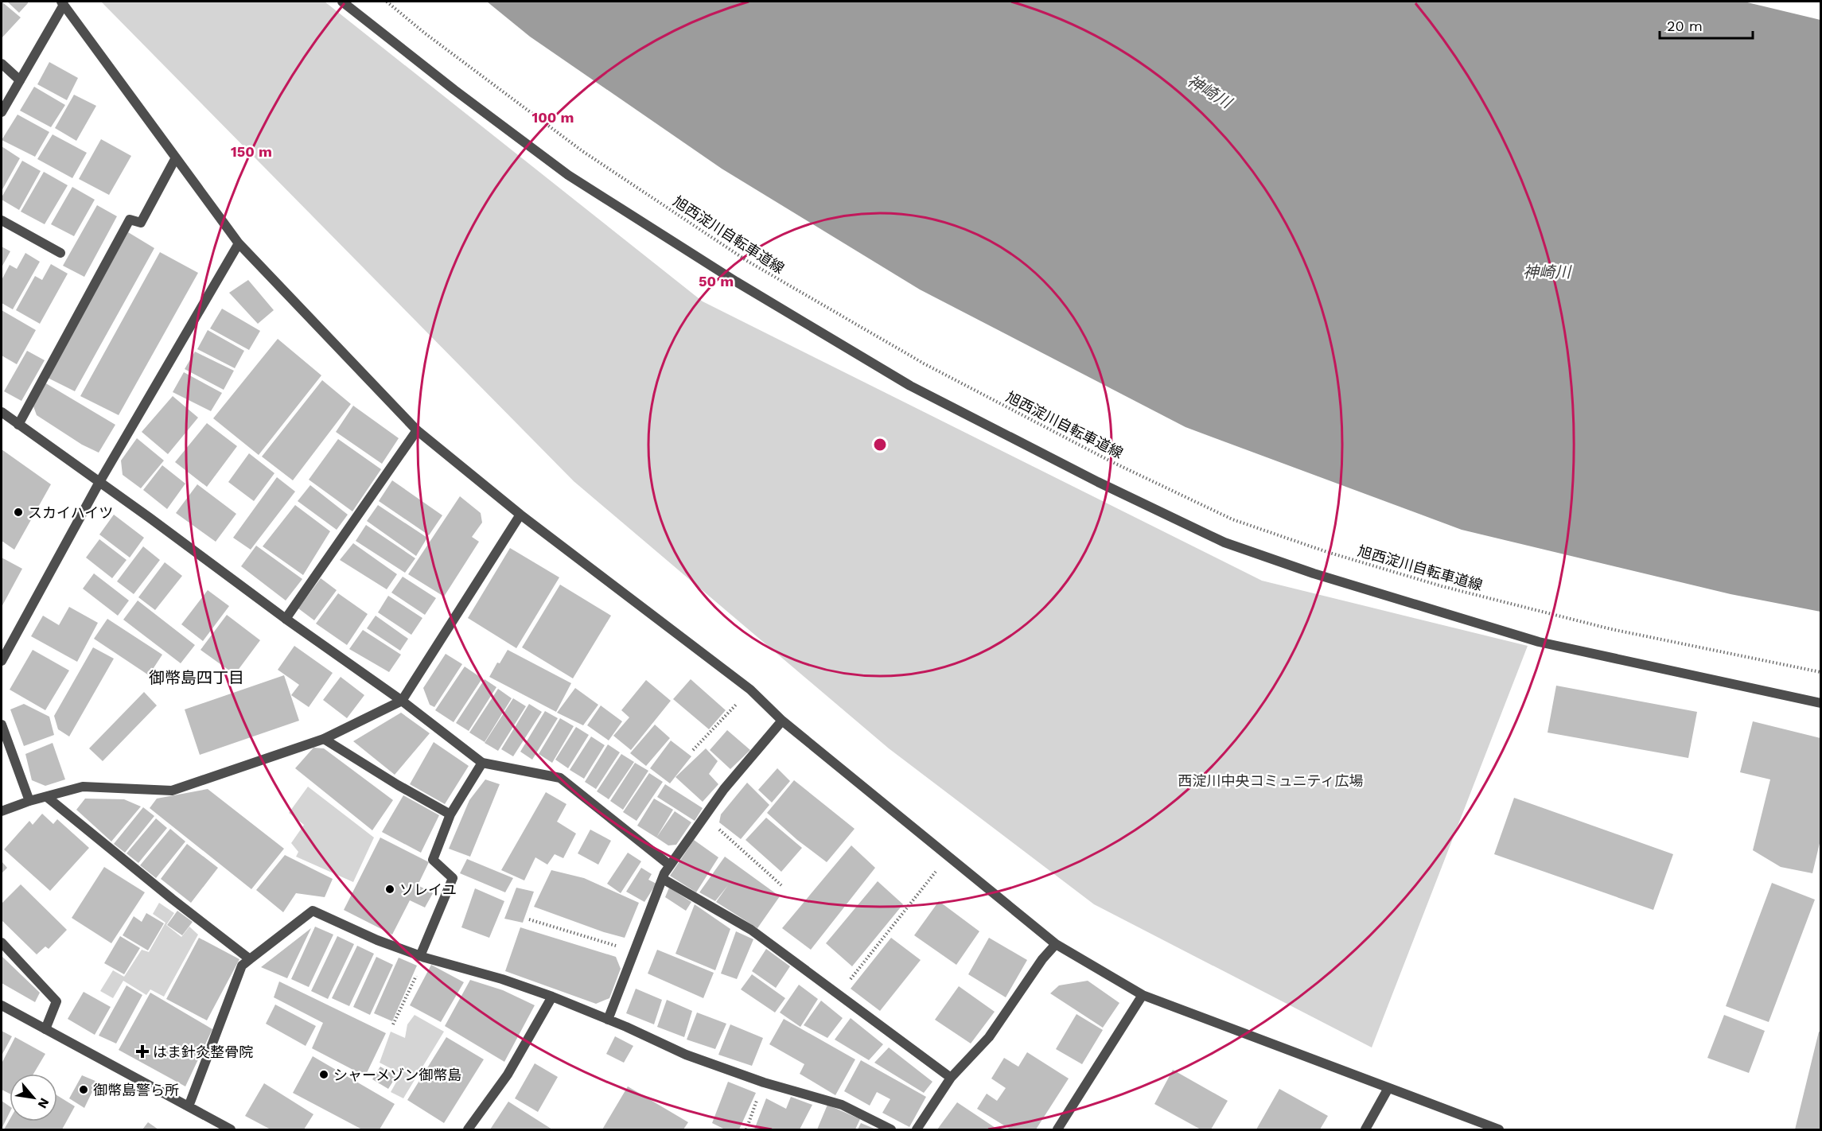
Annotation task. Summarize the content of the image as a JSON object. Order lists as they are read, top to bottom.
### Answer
{
  "streets": {
    "path": ["旭西淀川自転車道線"]
  },
  "districts": ["御幣島四丁目"],
  "water": ["神崎川"],
  "parks": ["西淀川中央コミュニティ広場"],
  "places": {
    "other": [
      "スカイハイツ",
      "ソレイユ",
      "シャーメゾン御幣島",
      "御幣島警ら所"
    ],
    "health": ["はま針灸整骨院"]
  },
  "scale_bar": "20 m",
  "north": "bottom right",
  "rings": ["100 m", "150 m", "50 m"]
}
